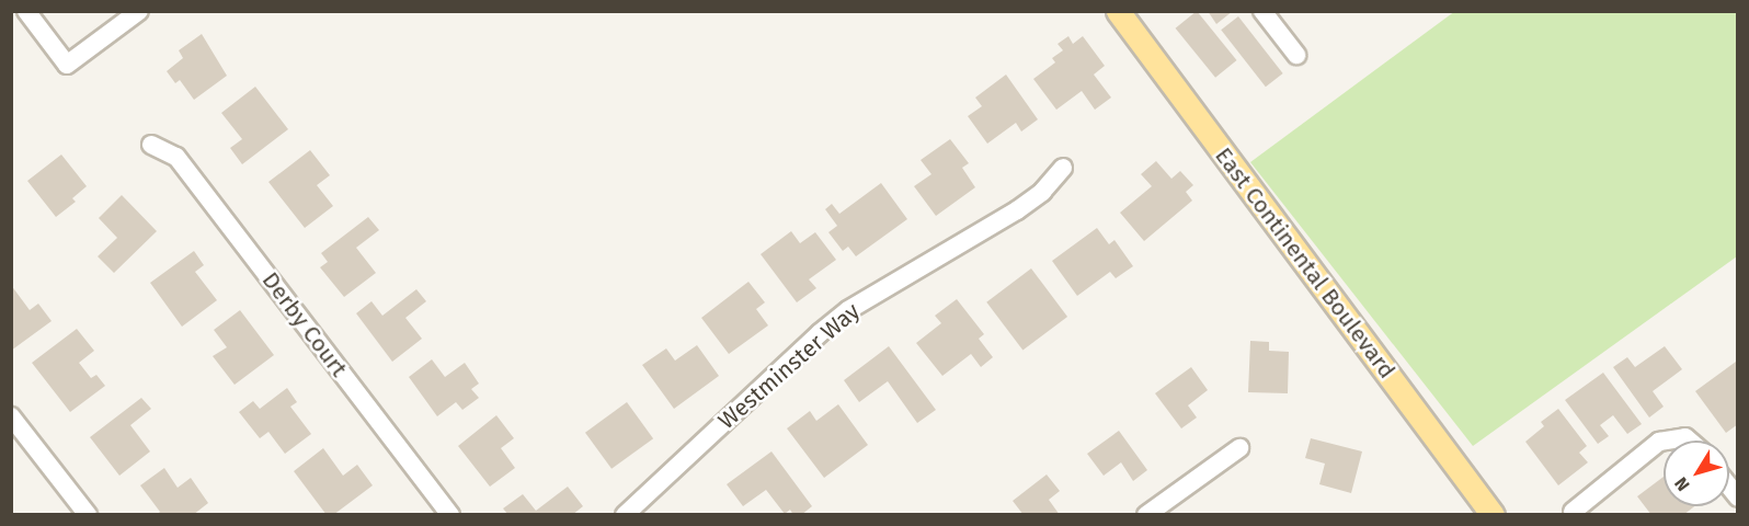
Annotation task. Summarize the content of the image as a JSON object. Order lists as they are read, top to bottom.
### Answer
{
  "streets": {
    "main road": ["East Continental Boulevard"],
    "street": ["Derby Court", "Westminster Way"]
  },
  "north": "bottom left"
}
